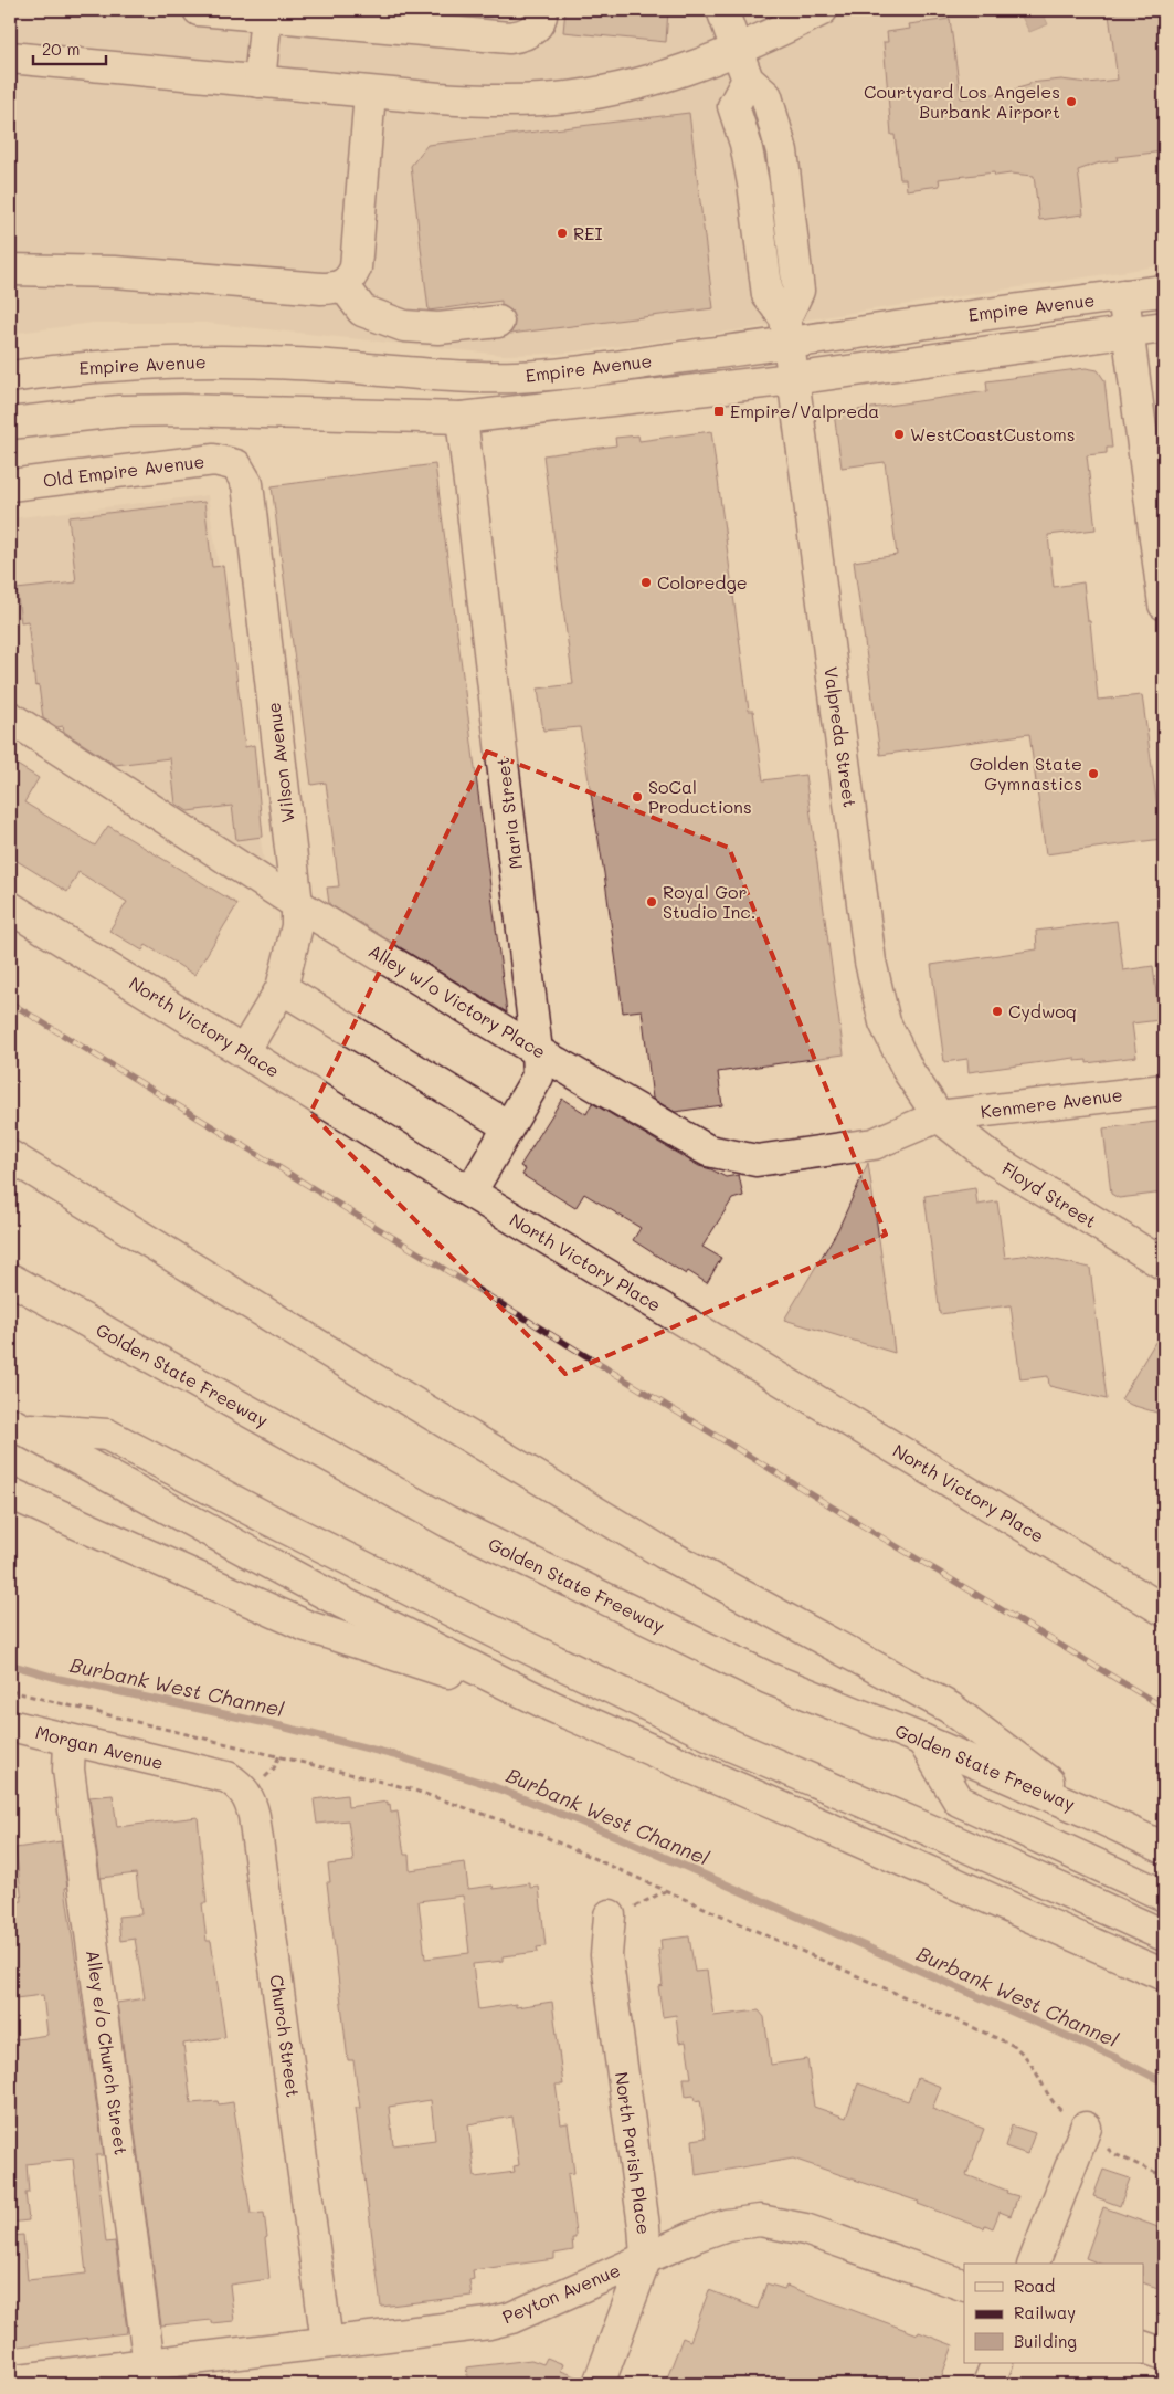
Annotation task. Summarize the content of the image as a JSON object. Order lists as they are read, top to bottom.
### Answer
{
  "streets": {
    "main road": [
      "Empire Avenue",
      "Old Empire Avenue",
      "Valpreda Street",
      "Wilson Avenue",
      "Maria Street",
      "Alley w/o Victory Place",
      "North Victory Place",
      "Kenmere Avenue",
      "Floyd Street",
      "Golden State Freeway",
      "Morgan Avenue",
      "Church Street",
      "Alley e/o Church Street",
      "North Parish Place",
      "Peyton Avenue"
    ]
  },
  "crossings": [
    ["Empire Avenue", "Valpreda Street"],
    ["Empire Avenue", "Maria Street"],
    ["Old Empire Avenue", "Wilson Avenue"],
    ["Valpreda Street", "Alley w/o Victory Place"],
    ["Valpreda Street", "Kenmere Avenue"],
    ["Valpreda Street", "Floyd Street"],
    ["Wilson Avenue", "Alley w/o Victory Place"],
    ["Wilson Avenue", "North Victory Place"],
    ["Maria Street", "Alley w/o Victory Place"],
    ["Maria Street", "North Victory Place"],
    ["Alley w/o Victory Place", "Kenmere Avenue"],
    ["Alley w/o Victory Place", "Floyd Street"],
    ["Kenmere Avenue", "Floyd Street"],
    ["Morgan Avenue", "Church Street"],
    ["Morgan Avenue", "Alley e/o Church Street"],
    ["Church Street", "Peyton Avenue"],
    ["Alley e/o Church Street", "Peyton Avenue"],
    ["North Parish Place", "Peyton Avenue"]
  ],
  "water": ["Burbank West Channel"],
  "places": {
    "other": [
      "Courtyard Los Angeles Burbank Airport",
      "REI",
      "WestCoastCustoms",
      "Coloredge",
      "Golden State Gymnastics",
      "SoCal Productions",
      "Royal Gor Studio Inc.",
      "Cydwoq"
    ],
    "transit": ["Empire/Valpreda"]
  },
  "legend": ["Road", "Railway", "Building"],
  "scale_bar": "20 m"
}
